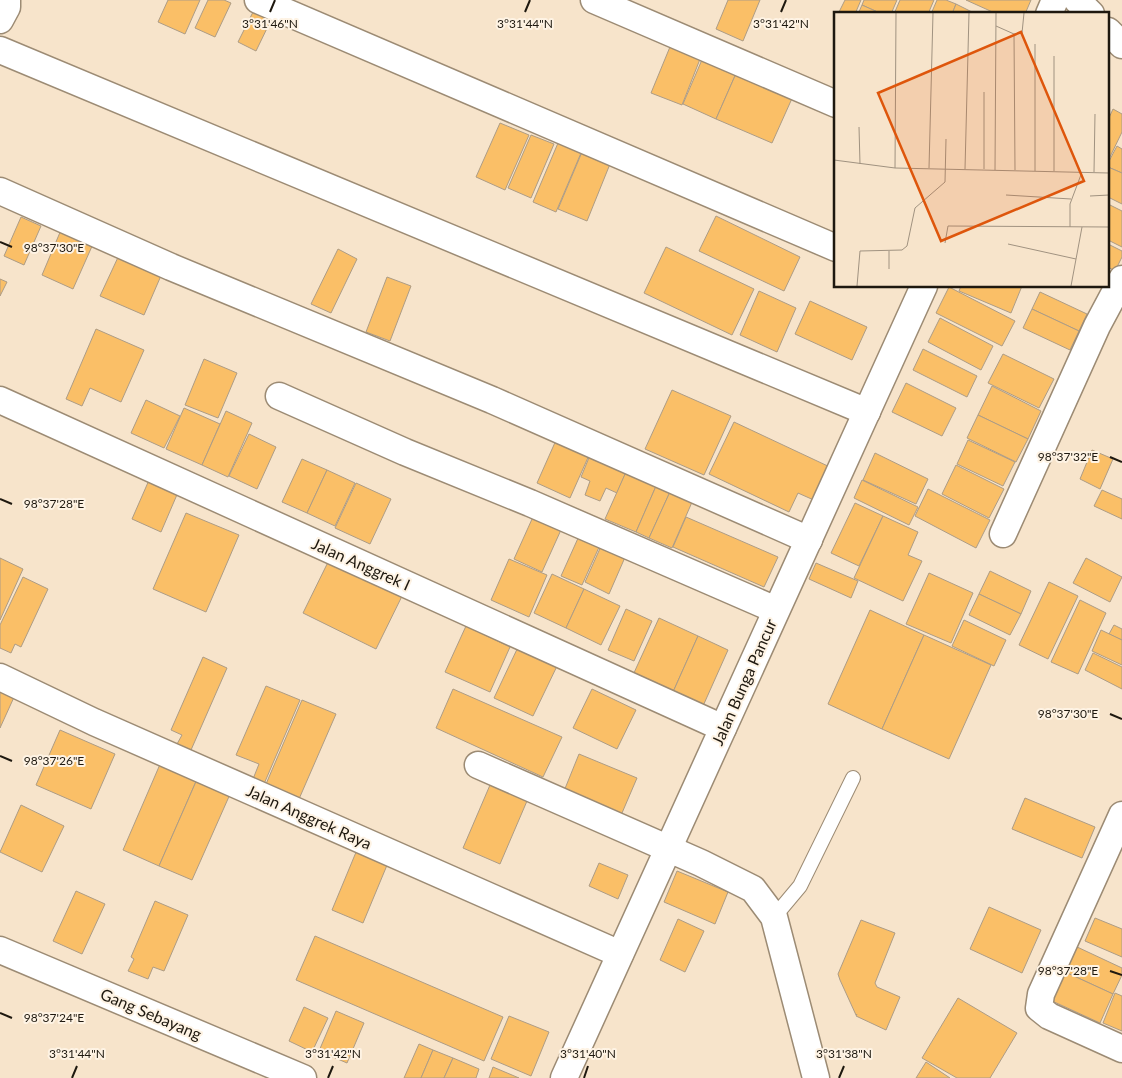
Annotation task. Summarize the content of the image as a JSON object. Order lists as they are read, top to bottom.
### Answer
{
  "streets": {
    "street": [
      "Jalan Anggrek I",
      "Jalan Bunga Pancur",
      "Jalan Anggrek Raya",
      "Gang Sebayang"
    ]
  },
  "crossings": [
    ["Jalan Anggrek I", "Jalan Bunga Pancur"],
    ["Jalan Bunga Pancur", "Jalan Anggrek Raya"]
  ],
  "coordinates": [
    "3°31'44\"N",
    "3°31'42\"N",
    "3°31'46\"N",
    "98°37'30\"E",
    "98°37'32\"E",
    "98°37'28\"E",
    "98°37'26\"E",
    "98°37'24\"E",
    "3°31'40\"N",
    "3°31'38\"N"
  ]
}
